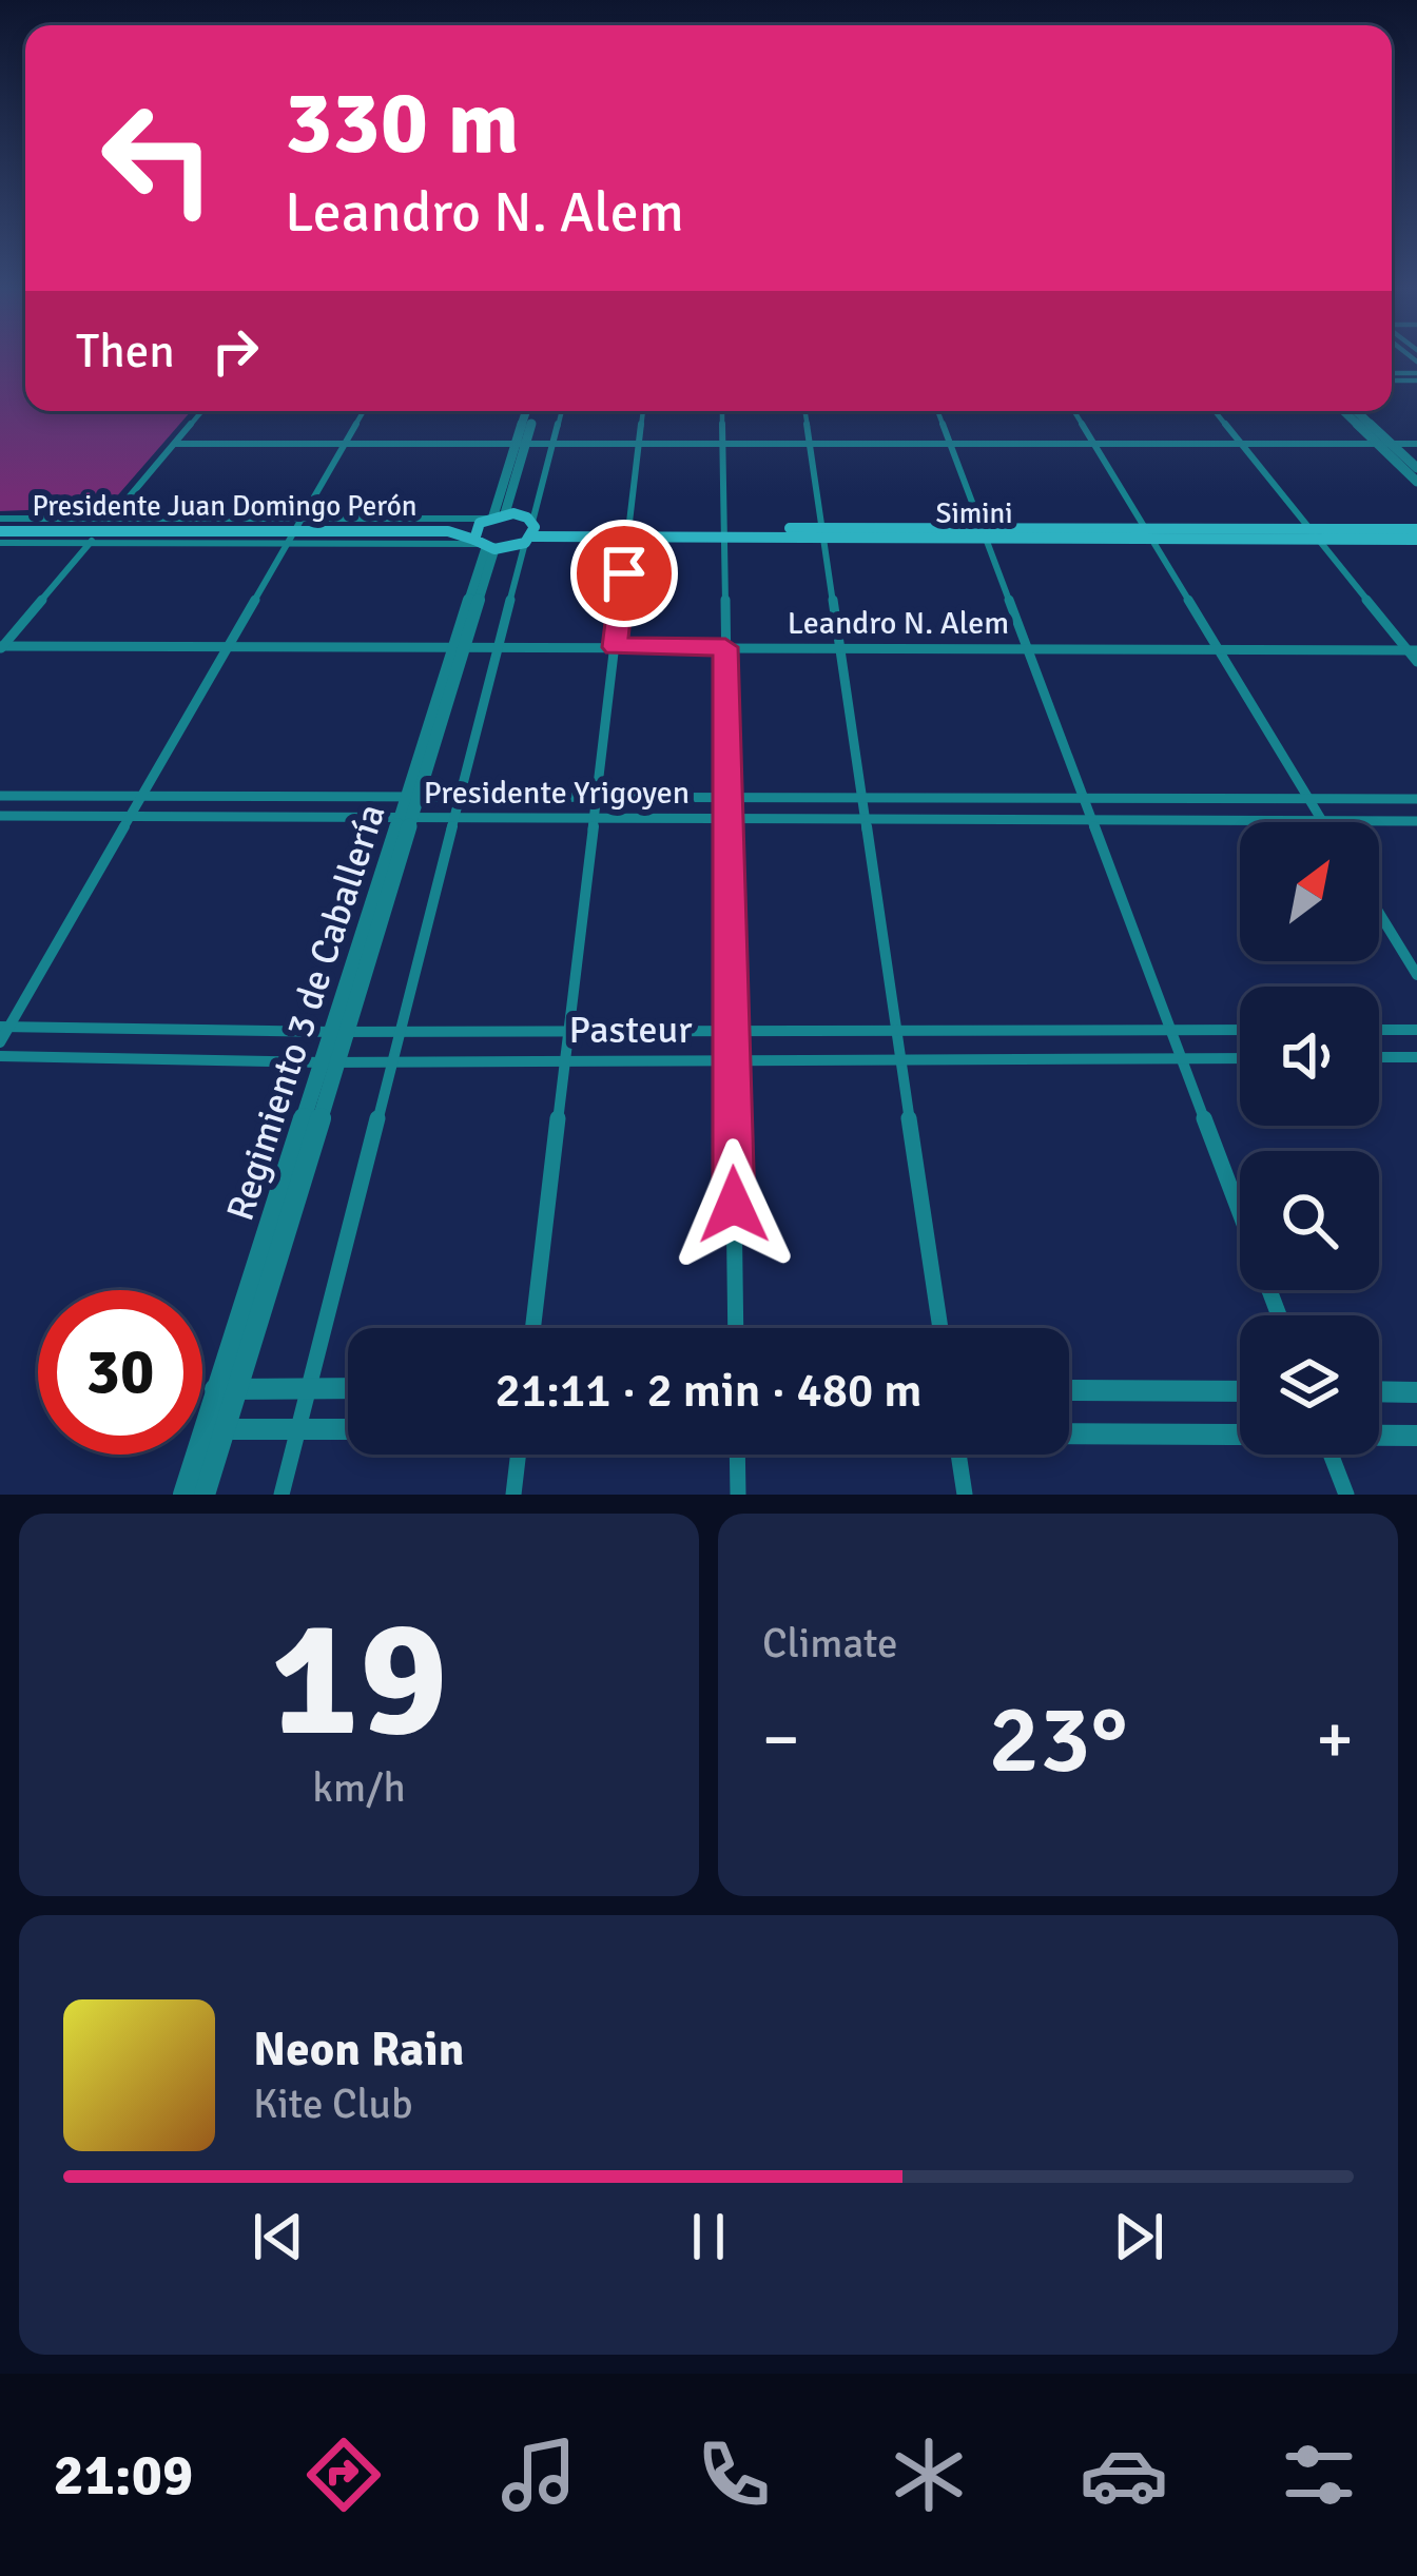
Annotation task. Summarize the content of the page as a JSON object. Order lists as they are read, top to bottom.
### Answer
{
  "streets": {
    "main road": ["Presidente Juan Domingo Perón", "Simini"],
    "street": [
      "Leandro N. Alem",
      "Presidente Yrigoyen",
      "Regimiento 3 de Caballería",
      "Pasteur"
    ]
  },
  "crossings": [
    ["Presidente Juan Domingo Perón", "Regimiento 3 de Caballería"],
    ["Leandro N. Alem", "Regimiento 3 de Caballería"],
    ["Presidente Yrigoyen", "Regimiento 3 de Caballería"],
    ["Regimiento 3 de Caballería", "Pasteur"]
  ],
  "north": "top right",
  "page": {
    "turn": ["330 m", "Leandro N. Alem"],
    "then": "Then",
    "limit": "30",
    "trip": "21:11 · 2 min · 480 m",
    "tile": [
      ["19", "km/h"],
      "Climate"
    ],
    "heat": ["−", "23°", "+"],
    "song": ["Neon Rain", "Kite Club"],
    "tabs": "21:09"
  }
}
